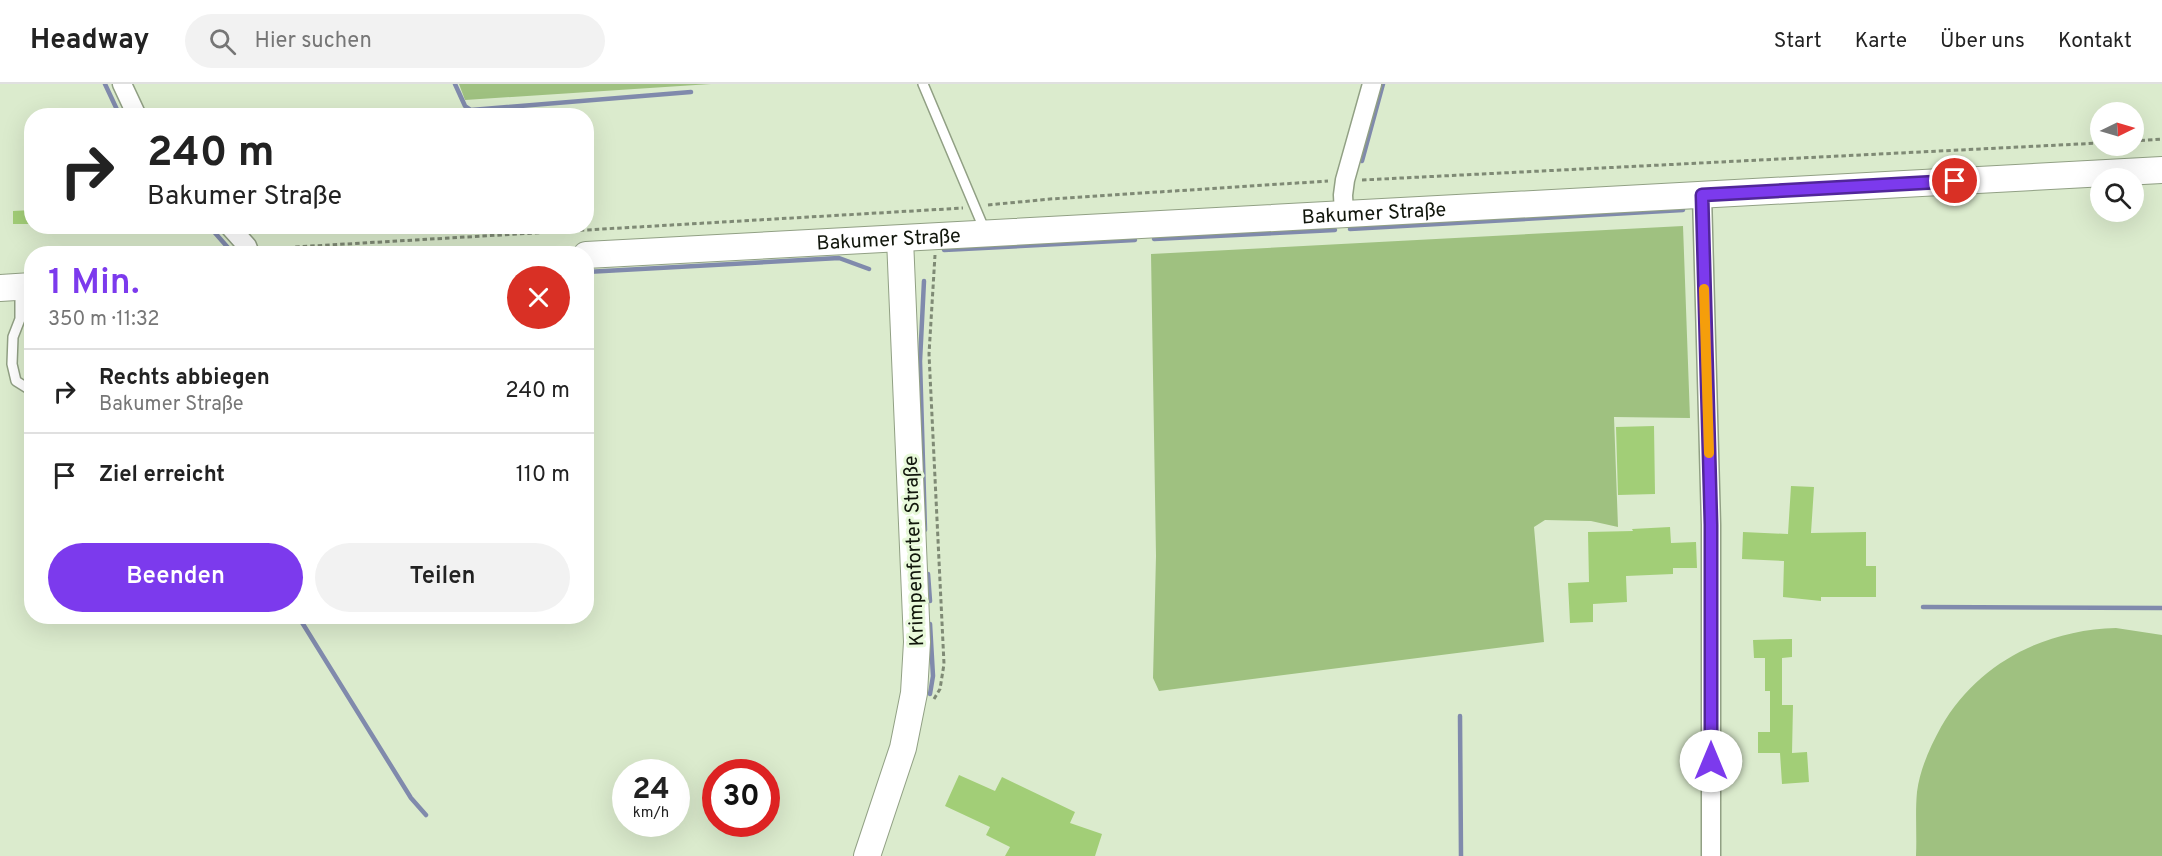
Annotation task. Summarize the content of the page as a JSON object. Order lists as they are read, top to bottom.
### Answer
{
  "streets": {
    "main road": ["Bakumer Straße", "Krimpenforter Straße"]
  },
  "crossings": [
    ["Bakumer Straße", "Krimpenforter Straße"]
  ],
  "north": "right",
  "page": {
    "header": "Headway",
    "search": "Hier suchen",
    "nav": [
      "Start",
      "Karte",
      "Über uns",
      "Kontakt"
    ],
    "turn": ["240 m", "Bakumer Straße"],
    "heading": ["1 Min.", "350 m · 11:32"],
    "list": [
      {
        "name": "Rechts abbiegen",
        "note": "Bakumer Straße",
        "value": "240 m"
      },
      {
        "name": "Ziel erreicht",
        "value": "110 m"
      }
    ],
    "buttons": ["Beenden", "Teilen"],
    "speed": "24 km/h",
    "limit": "30"
  }
}
